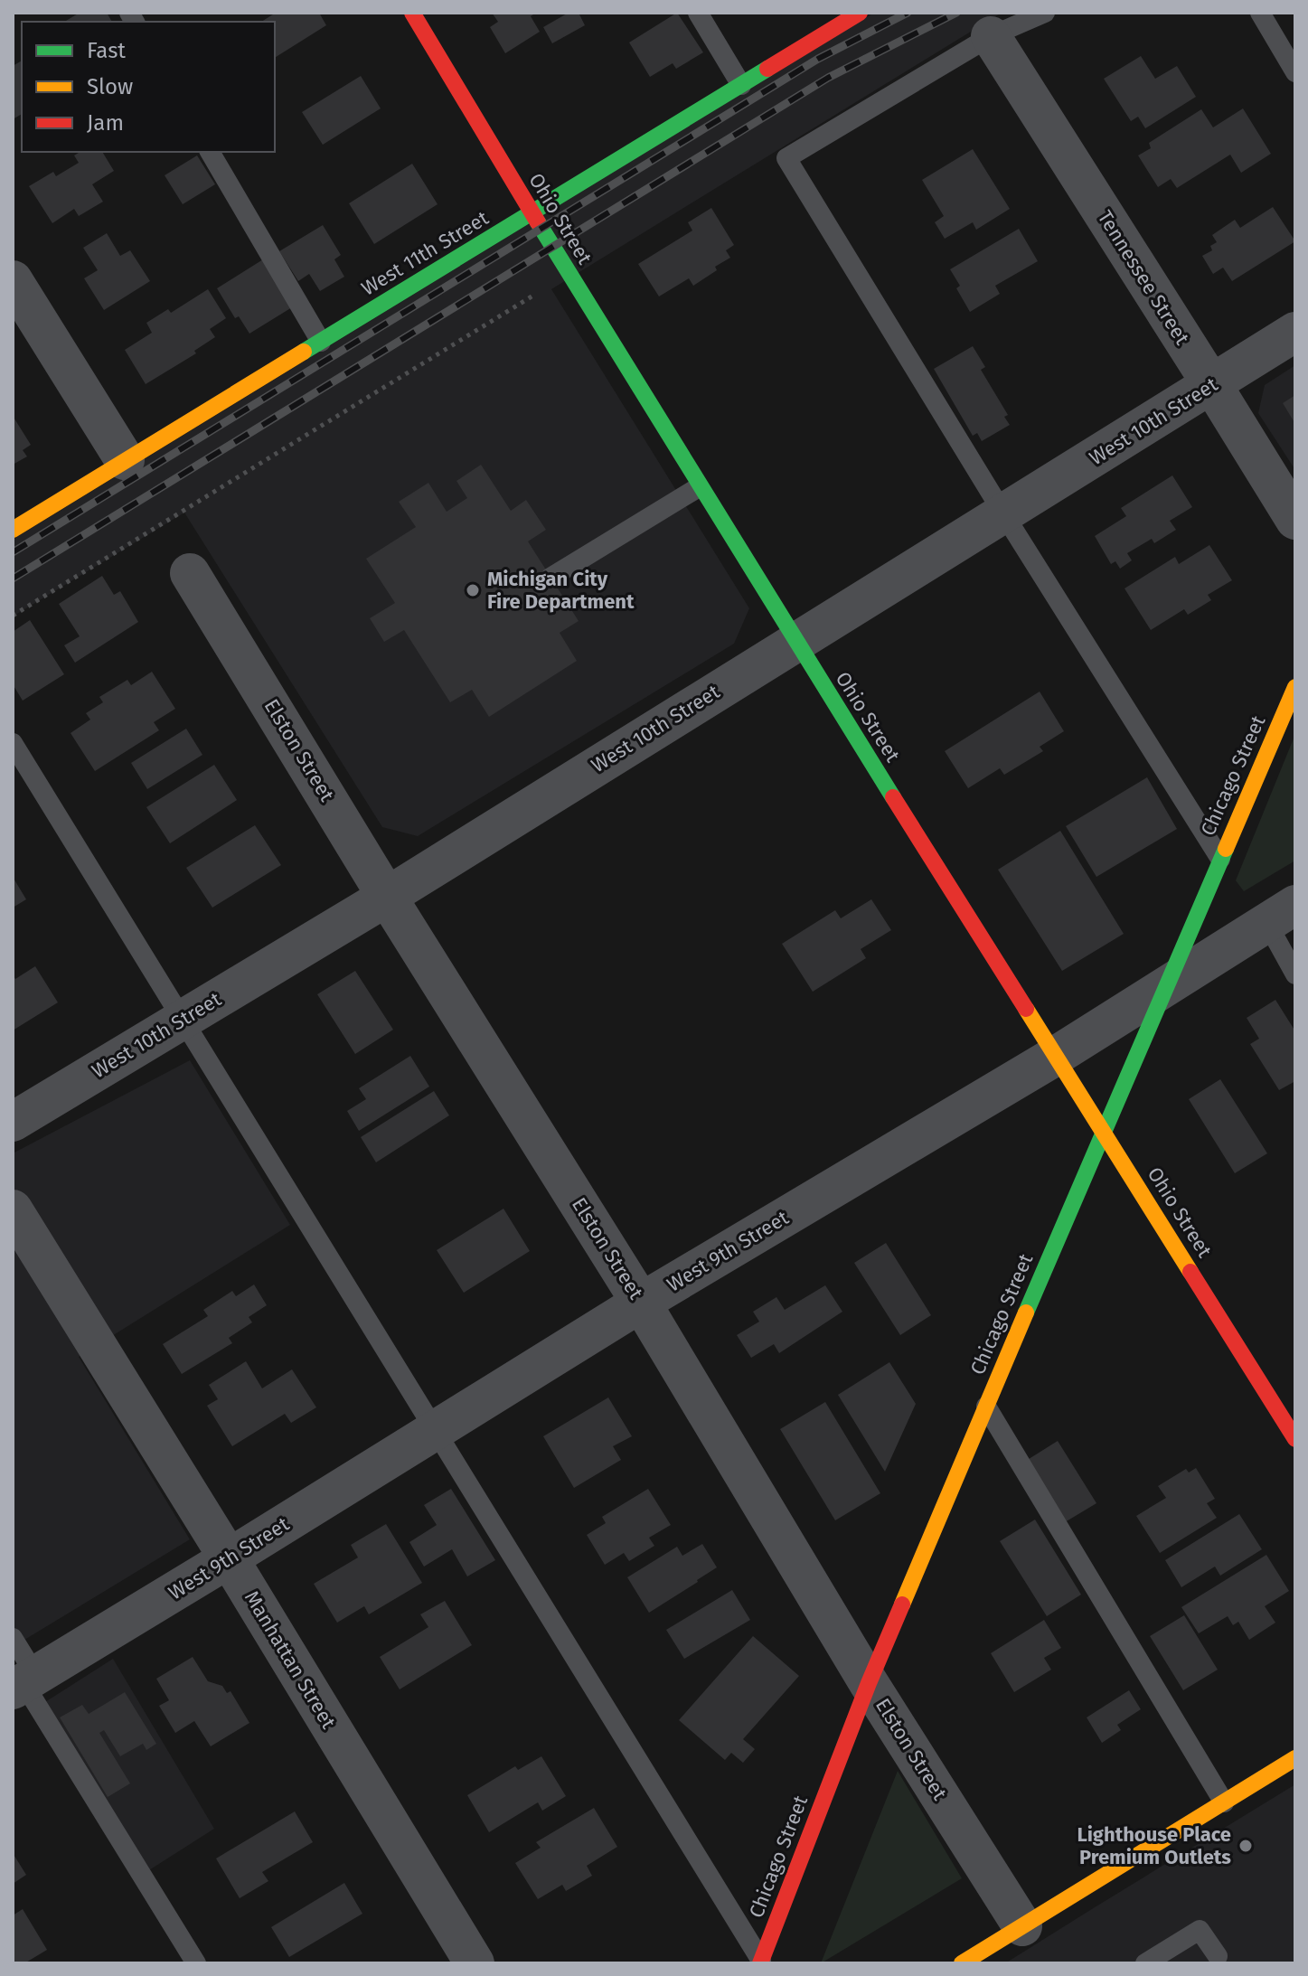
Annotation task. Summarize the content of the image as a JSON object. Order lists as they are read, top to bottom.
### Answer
{
  "streets": {
    "street": [
      "Ohio Street",
      "West 11th Street",
      "Tennessee Street",
      "West 10th Street",
      "Elston Street",
      "Chicago Street",
      "West 9th Street",
      "Manhattan Street"
    ]
  },
  "crossings": [
    ["Ohio Street", "West 11th Street"],
    ["Ohio Street", "West 10th Street"],
    ["Ohio Street", "Chicago Street"],
    ["Ohio Street", "West 9th Street"],
    ["Tennessee Street", "West 10th Street"],
    ["West 10th Street", "Elston Street"],
    ["Elston Street", "Chicago Street"],
    ["Elston Street", "West 9th Street"],
    ["Chicago Street", "West 9th Street"],
    ["West 9th Street", "Manhattan Street"]
  ],
  "places": ["Michigan City Fire Department", "Lighthouse Place Premium Outlets"],
  "legend": ["Fast", "Slow", "Jam"]
}
